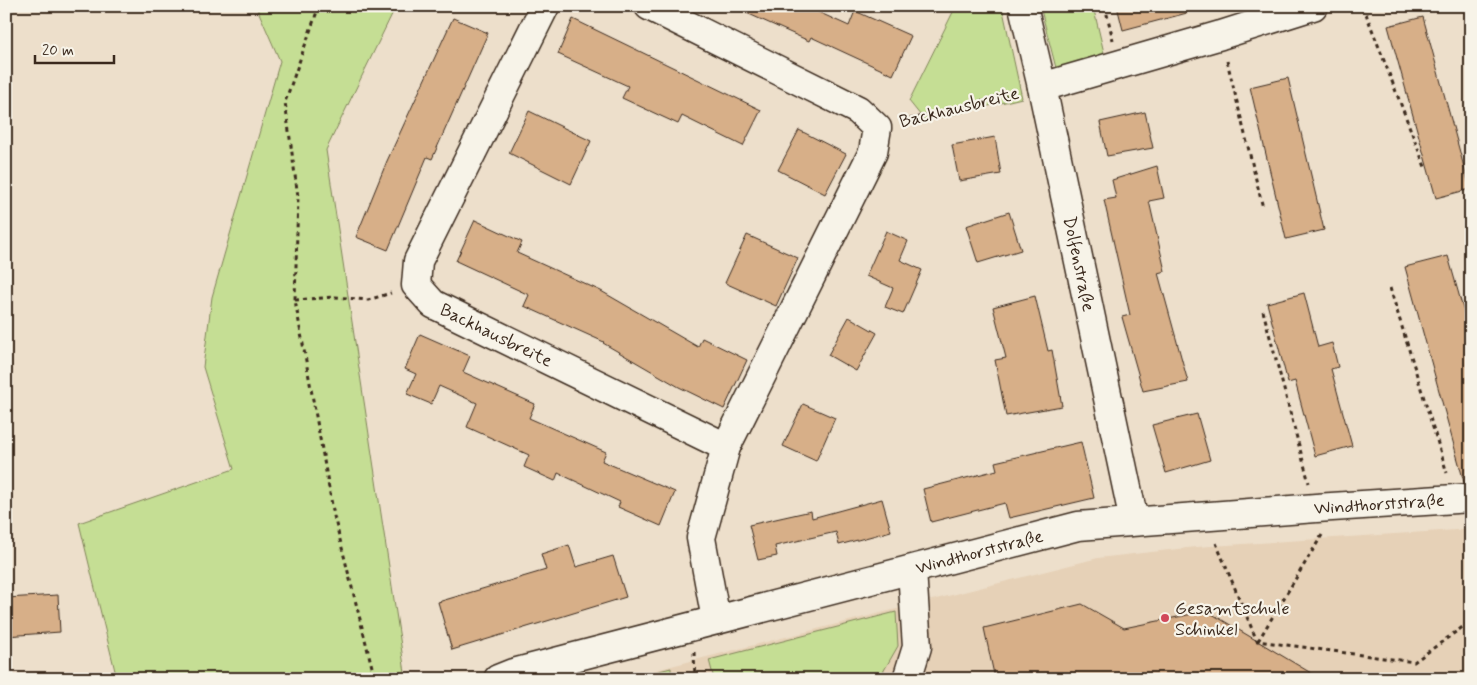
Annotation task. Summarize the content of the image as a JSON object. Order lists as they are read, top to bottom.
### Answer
{
  "streets": {
    "street": ["Backhausbreite", "Dolfenstraße", "Windthorststraße"]
  },
  "crossings": [
    ["Backhausbreite", "Dolfenstraße"],
    ["Backhausbreite", "Windthorststraße"],
    ["Dolfenstraße", "Windthorststraße"]
  ],
  "places": ["Gesamtschule Schinkel"],
  "scale_bar": "20 m"
}
